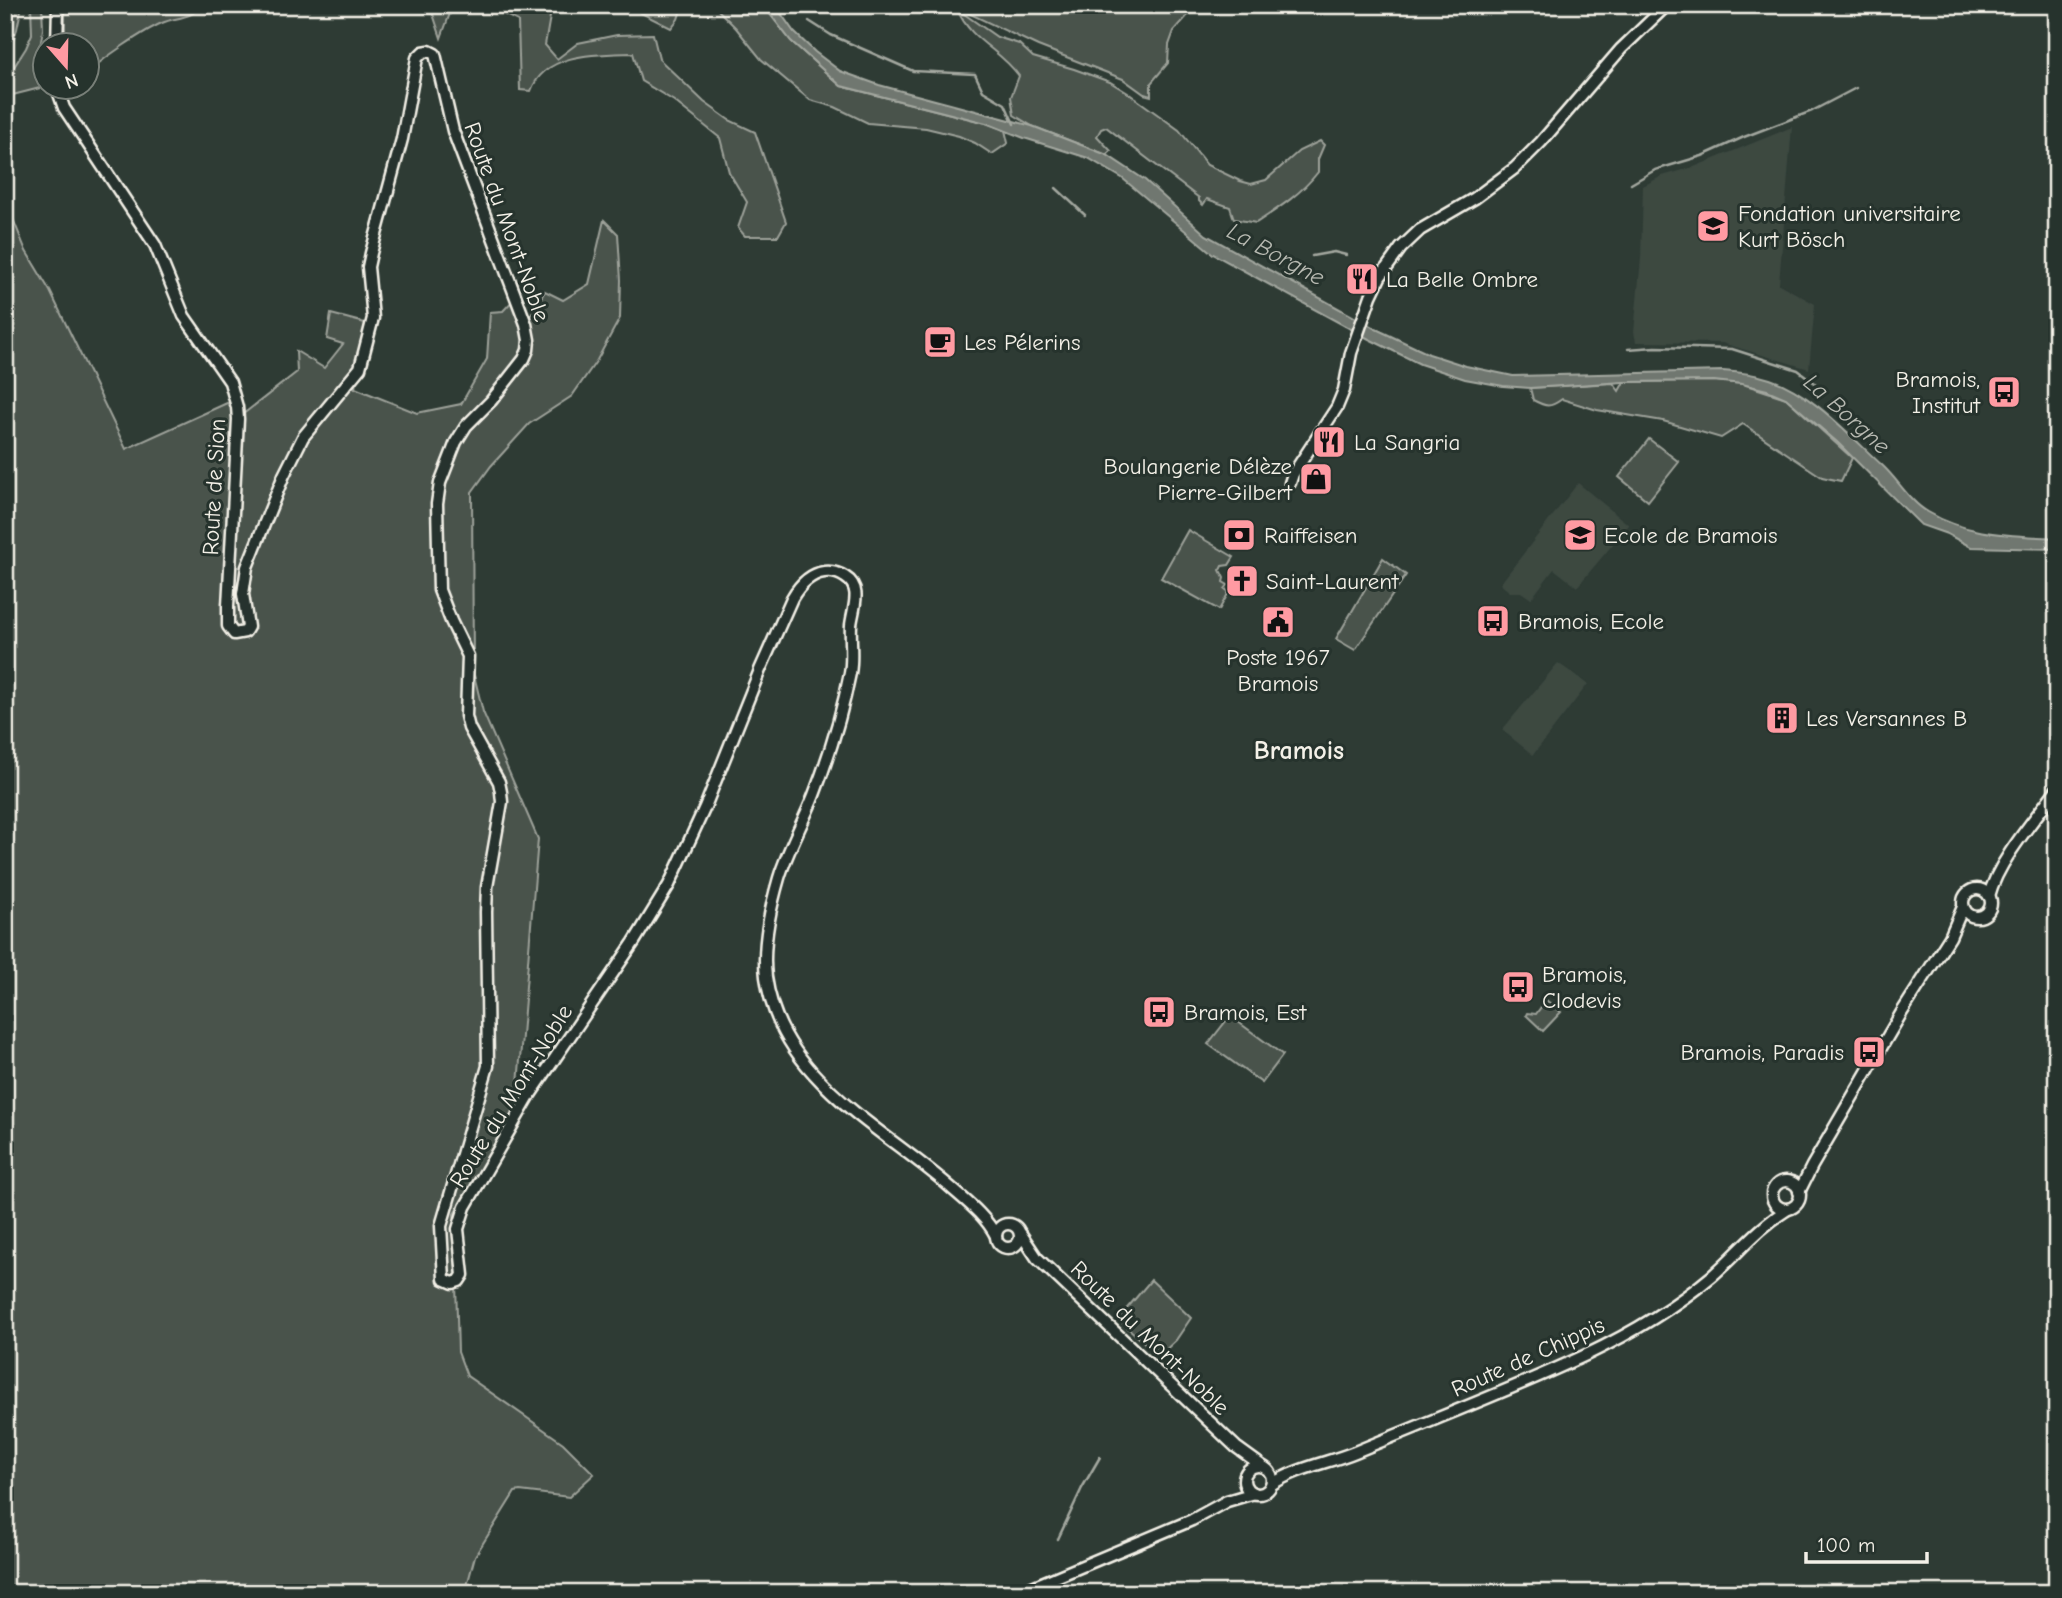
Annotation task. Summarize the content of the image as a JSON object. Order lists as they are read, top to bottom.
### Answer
{
  "streets": {
    "street": ["Route du Mont-Noble", "Route de Sion", "Route de Chippis"]
  },
  "crossings": [
    ["Route du Mont-Noble", "Route de Sion"],
    ["Route du Mont-Noble", "Route de Chippis"]
  ],
  "districts": ["Bramois"],
  "water": ["La Borgne"],
  "places": {
    "school or university": ["Fondation universitaire Kurt Bösch", "Ecole de Bramois"],
    "restaurant": ["La Belle Ombre", "La Sangria"],
    "cafe": ["Les Pélerins"],
    "bus stop": [
      "Bramois, Institut",
      "Bramois, Ecole",
      "Bramois, Clodevis",
      "Bramois, Est",
      "Bramois, Paradis"
    ],
    "shop": ["Boulangerie Délèze Pierre-Gilbert"],
    "bank": ["Raiffeisen"],
    "church": ["Saint-Laurent"],
    "public building": ["Poste 1967 Bramois"],
    "building": ["Les Versannes B"]
  },
  "scale_bar": "100 m",
  "north": "bottom"
}
